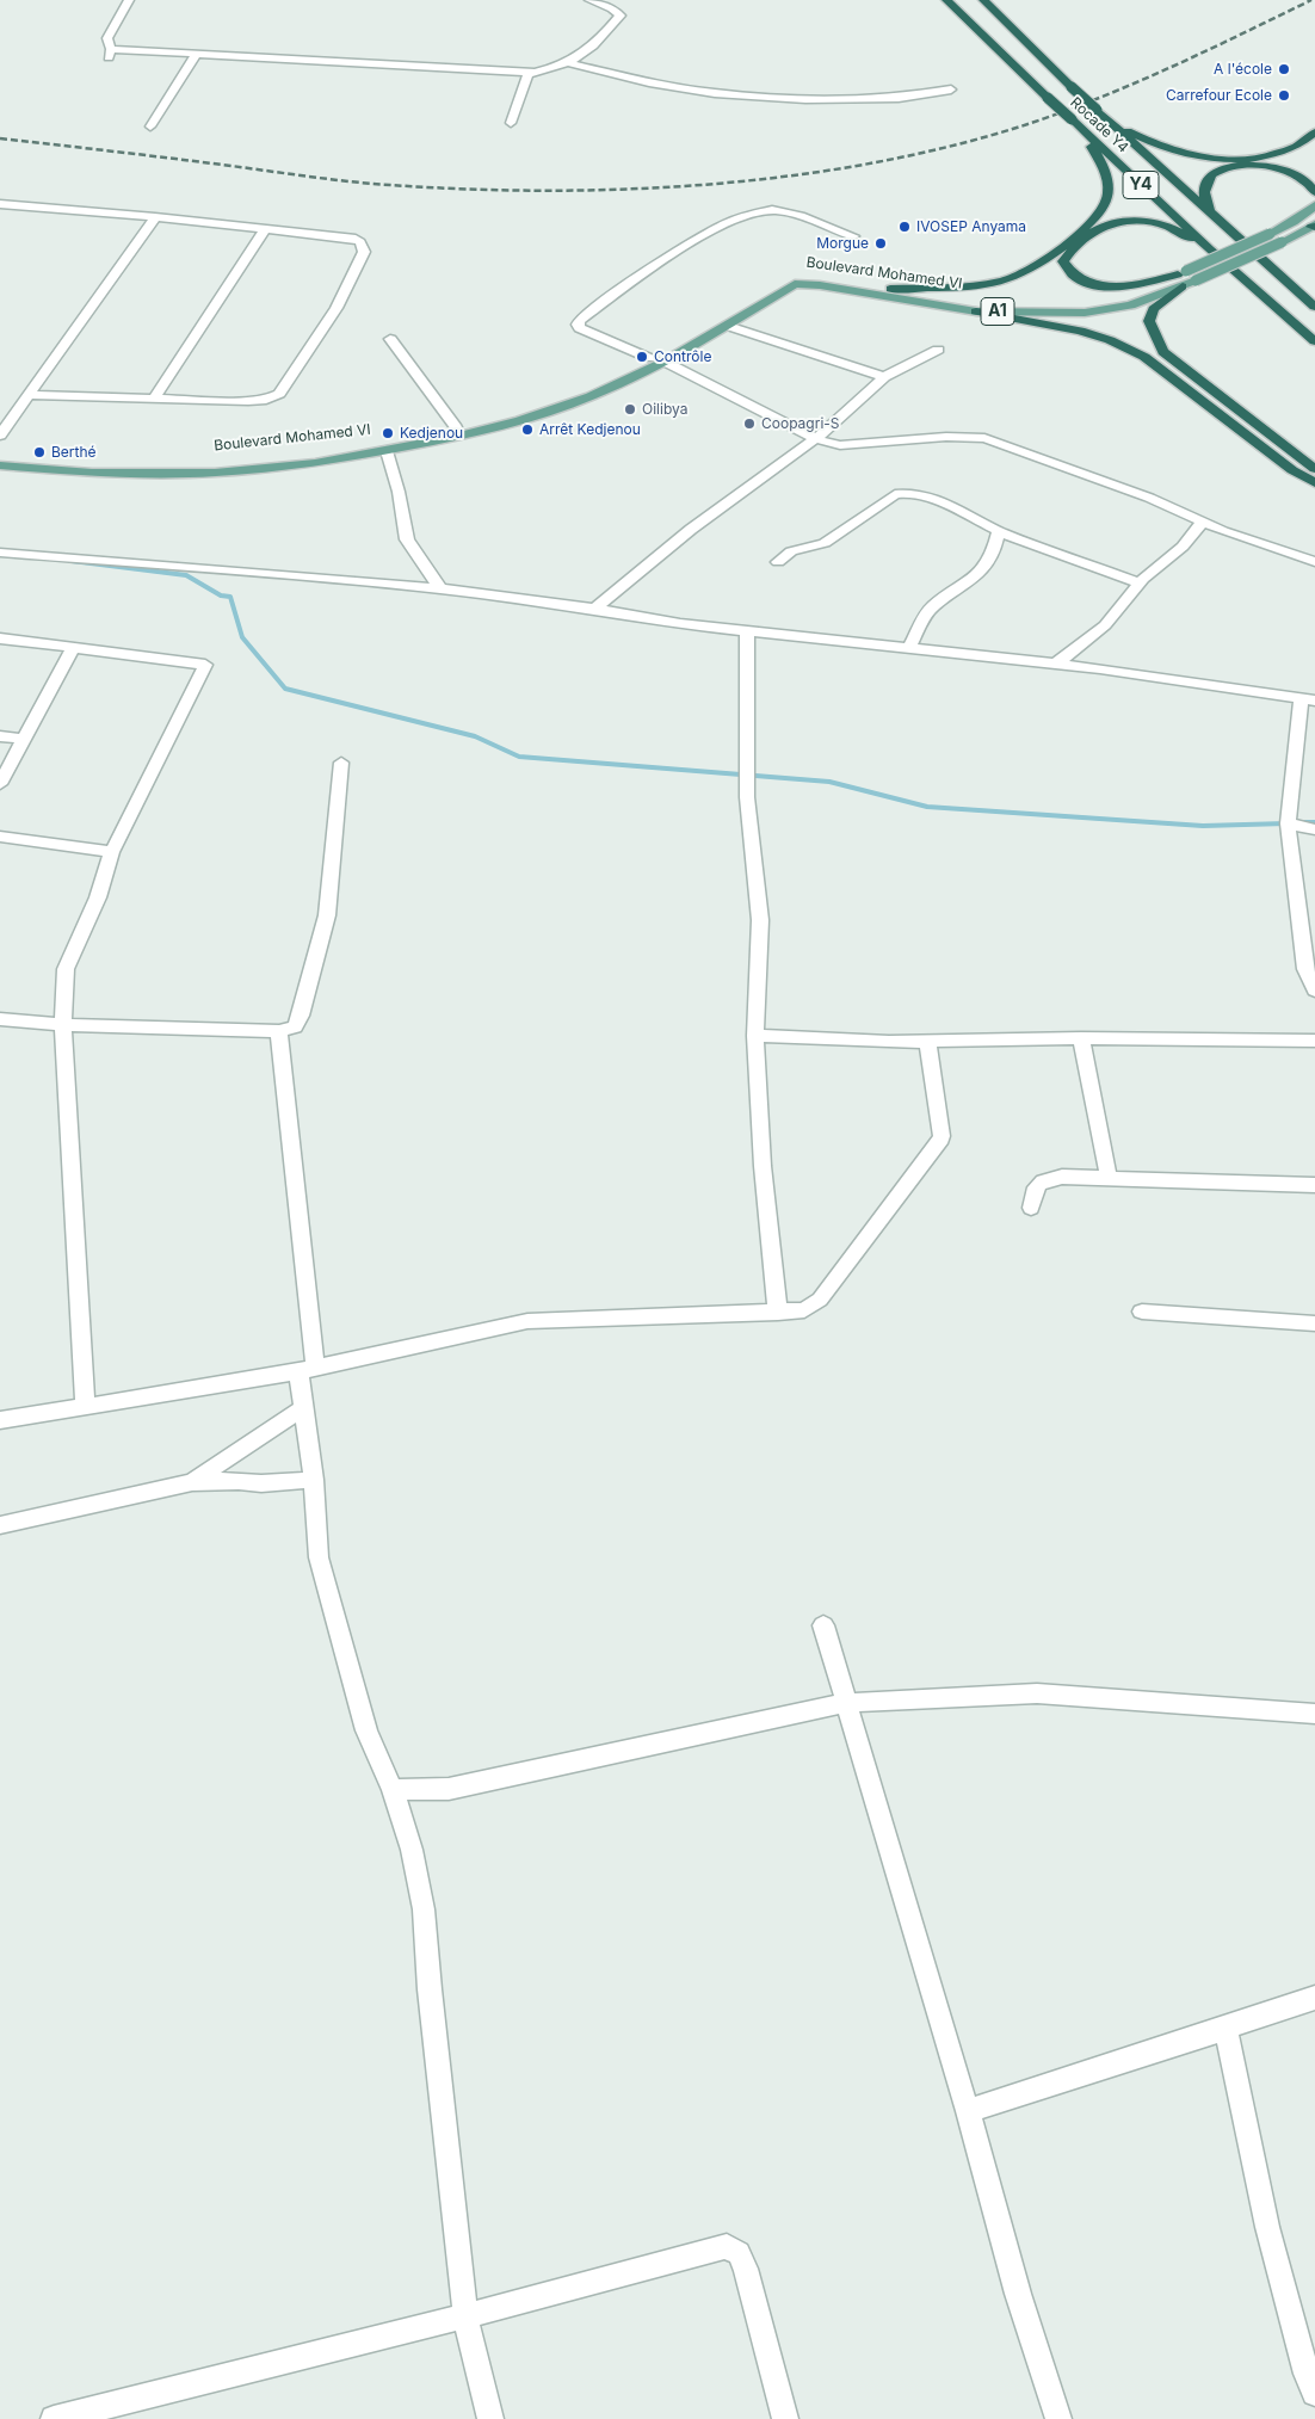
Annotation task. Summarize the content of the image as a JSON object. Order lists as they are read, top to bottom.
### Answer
{
  "streets": {
    "highway": ["Rocade Y4", "Y4"],
    "main road": ["Boulevard Mohamed VI", "A1"]
  },
  "places": [
    "A l'école",
    "Carrefour Ecole",
    "IVOSEP Anyama",
    "Morgue",
    "Contrôle",
    "Oilibya",
    "Coopagri-S",
    "Arrêt Kedjenou",
    "Kedjenou",
    "Berthé"
  ]
}
